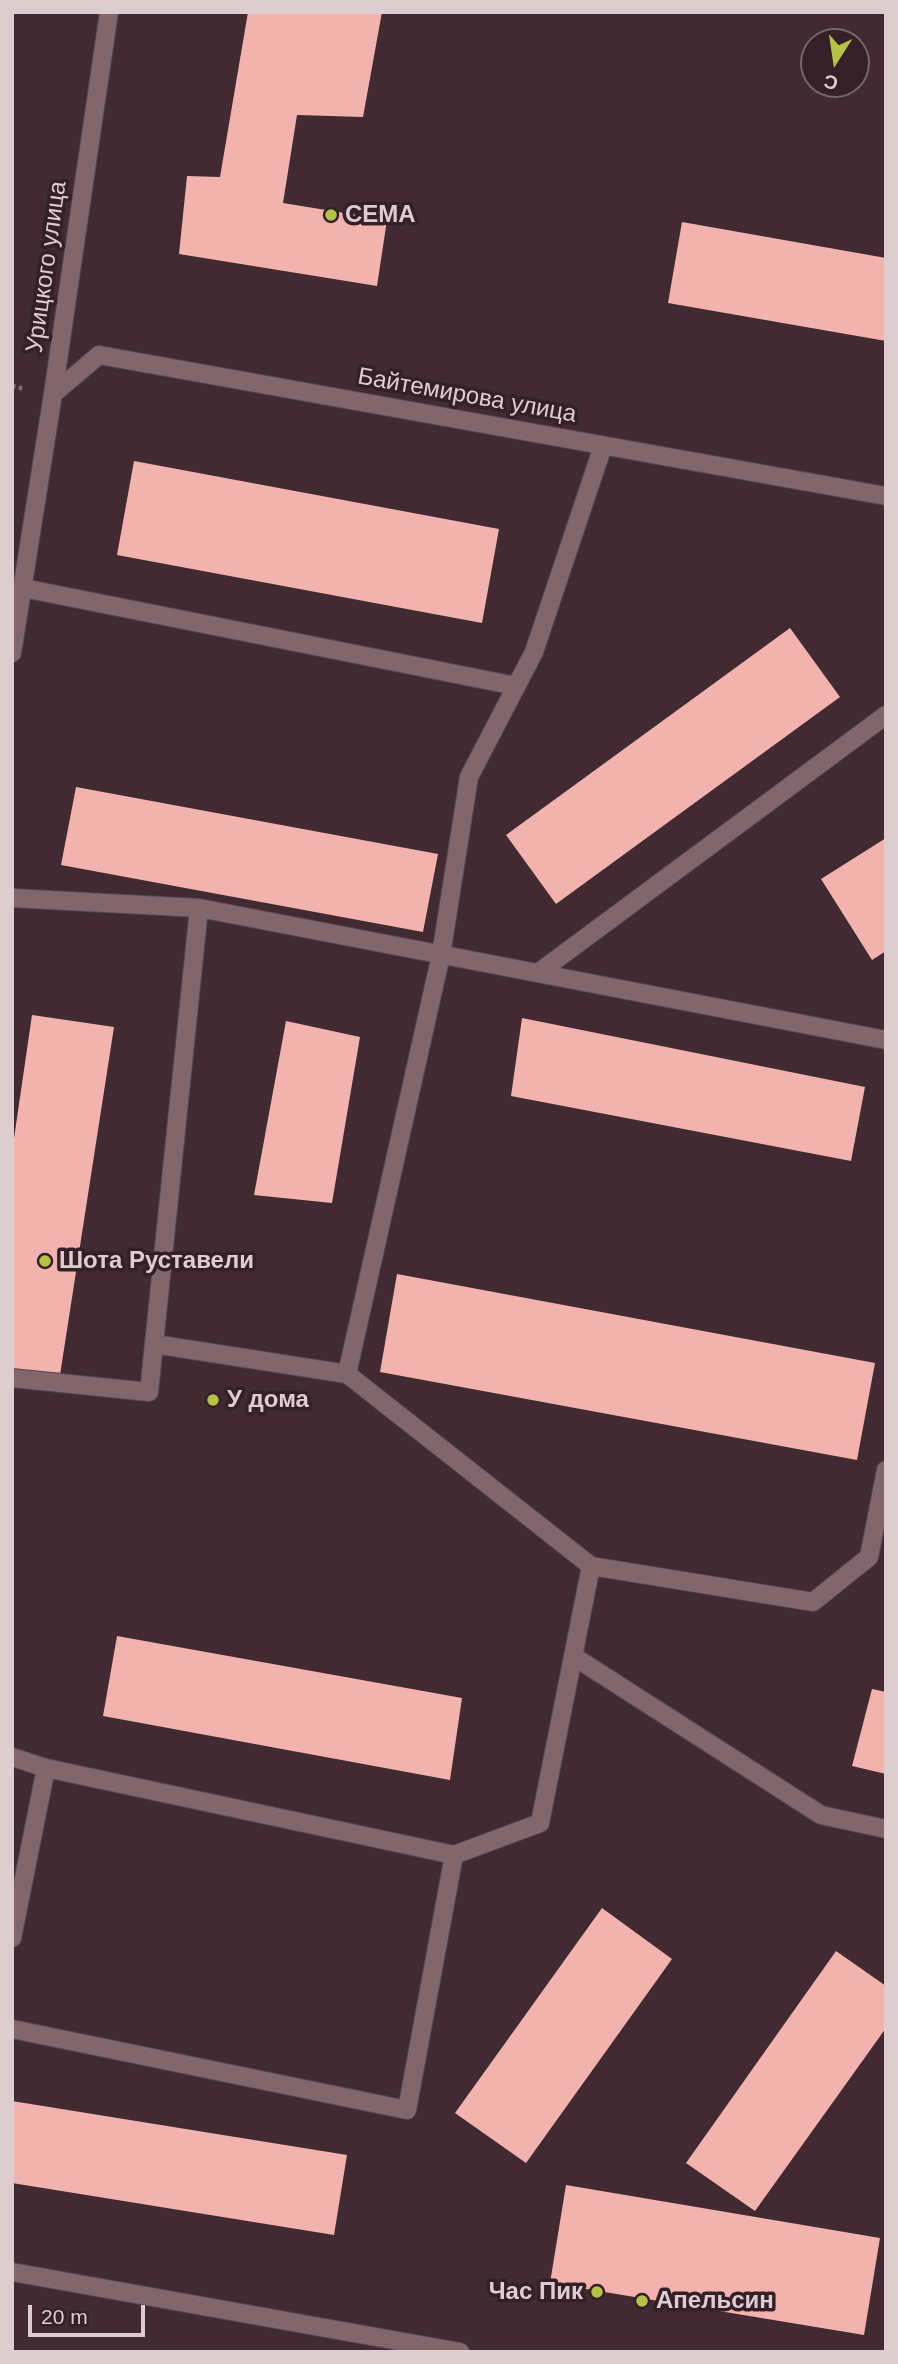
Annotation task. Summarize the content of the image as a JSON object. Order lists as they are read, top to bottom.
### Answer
{
  "streets": {
    "street": ["Урицкого улица", "Байтемирова улица"]
  },
  "crossings": [
    ["Урицкого улица", "Байтемирова улица"]
  ],
  "places": [
    "СЕМА",
    "Шота Руставели",
    "У дома",
    "Час Пик",
    "Апельсин"
  ],
  "scale_bar": "20 m",
  "north": "bottom"
}
